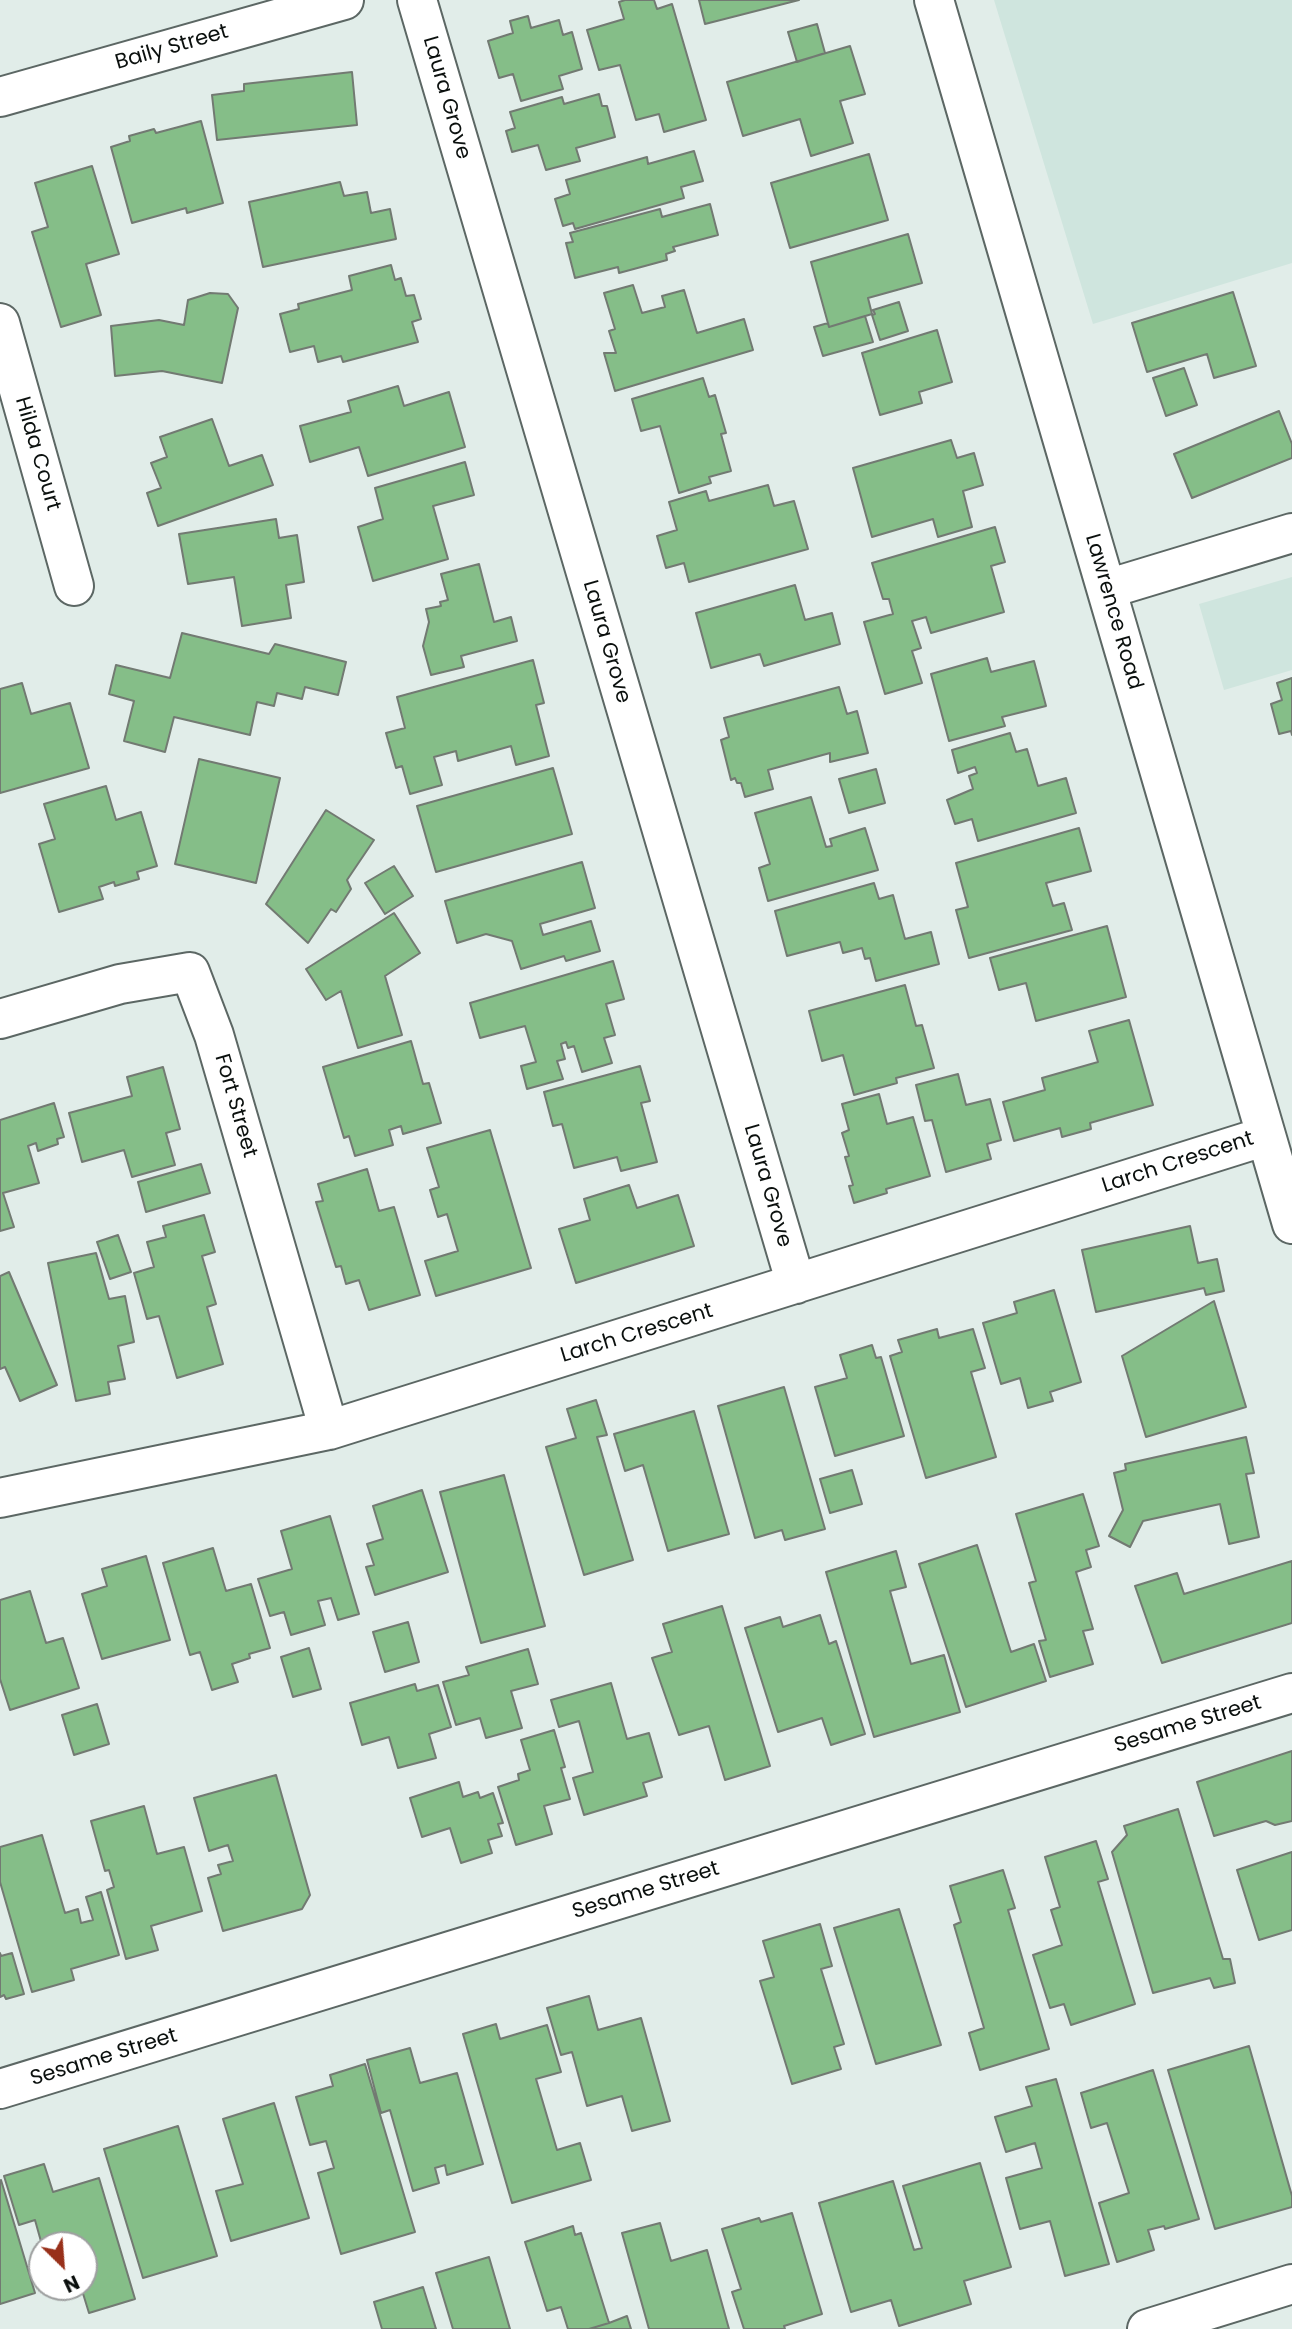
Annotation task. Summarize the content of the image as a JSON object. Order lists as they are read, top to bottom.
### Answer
{
  "streets": {
    "street": [
      "Baily Street",
      "Laura Grove",
      "Hilda Court",
      "Lawrence Road",
      "Fort Street",
      "Larch Crescent",
      "Sesame Street"
    ]
  },
  "crossings": [
    ["Laura Grove", "Larch Crescent"],
    ["Lawrence Road", "Larch Crescent"],
    ["Fort Street", "Larch Crescent"]
  ],
  "north": "bottom right"
}
